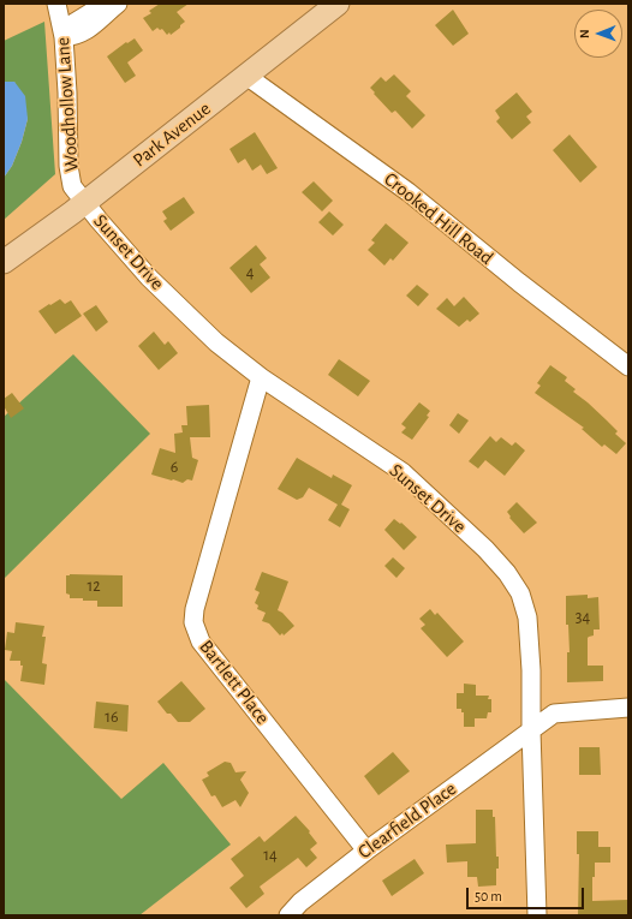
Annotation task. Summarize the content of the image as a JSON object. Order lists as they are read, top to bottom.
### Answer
{
  "streets": {
    "main road": ["Park Avenue"],
    "street": [
      "Woodhollow Lane",
      "Crooked Hill Road",
      "Sunset Drive",
      "Bartlett Place",
      "Clearfield Place"
    ]
  },
  "crossings": [
    ["Woodhollow Lane", "Park Avenue"],
    ["Woodhollow Lane", "Sunset Drive"],
    ["Park Avenue", "Crooked Hill Road"],
    ["Park Avenue", "Sunset Drive"],
    ["Sunset Drive", "Bartlett Place"],
    ["Sunset Drive", "Clearfield Place"],
    ["Bartlett Place", "Clearfield Place"]
  ],
  "house_numbers": [
    "4",
    "6",
    "12",
    "34",
    "16",
    "14"
  ],
  "scale_bar": "50 m",
  "north": "left"
}
